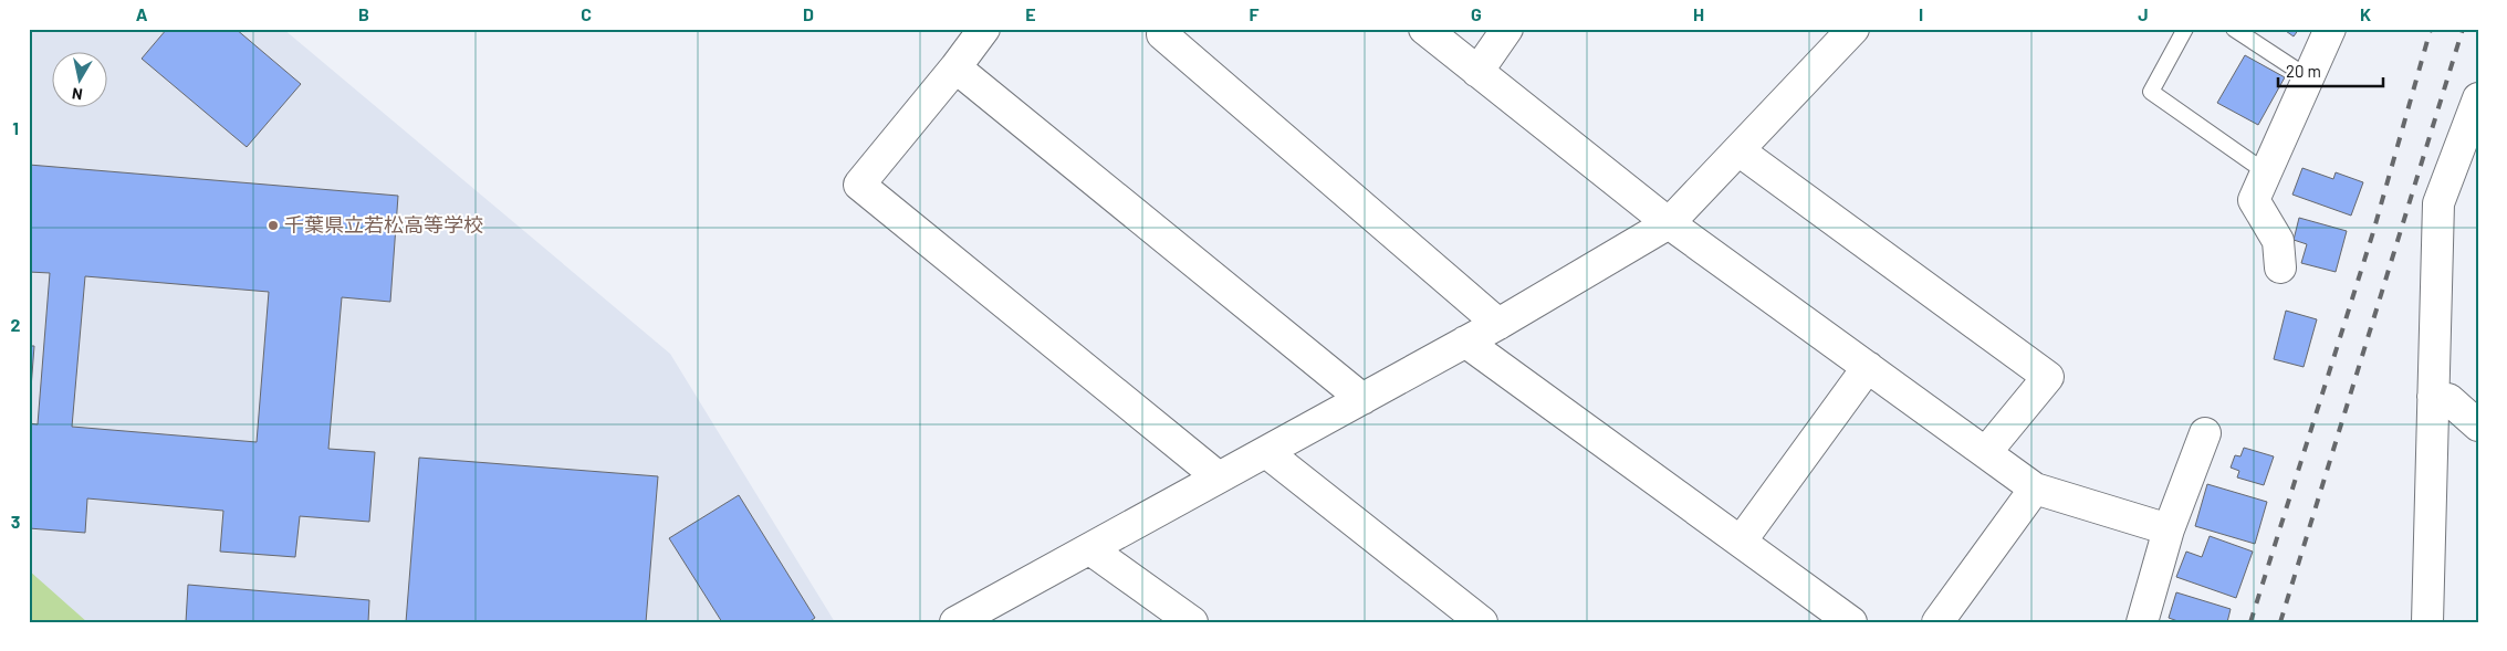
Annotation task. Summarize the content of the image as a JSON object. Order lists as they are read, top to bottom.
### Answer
{
  "places": ["千葉県立若松高等学校"],
  "scale_bar": "20 m",
  "north": "bottom",
  "grid": {
    "columns": [
      "A",
      "B",
      "C",
      "D",
      "E",
      "F",
      "G",
      "H",
      "I",
      "J",
      "K"
    ],
    "rows": ["1", "2", "3"]
  }
}
